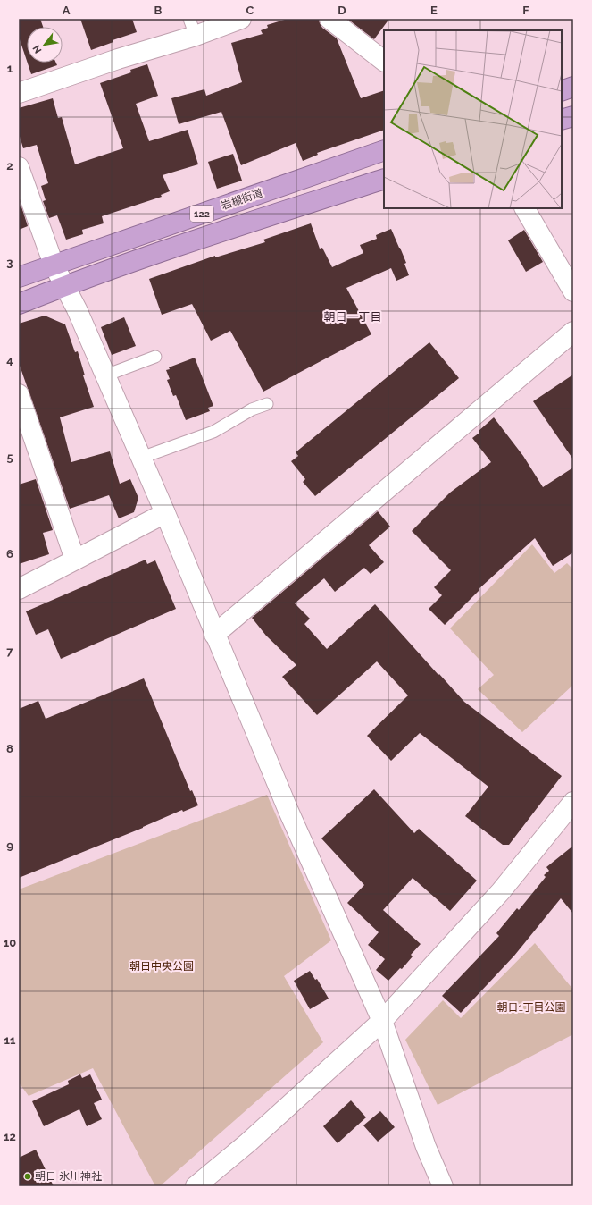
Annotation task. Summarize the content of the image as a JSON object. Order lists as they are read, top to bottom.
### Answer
{
  "streets": {
    "highway": ["岩槻街道", "122"]
  },
  "districts": ["朝日一丁目"],
  "parks": ["朝日中央公園", "朝日1丁目公園"],
  "places": ["朝日 氷川神社"],
  "north": "bottom left",
  "grid": {
    "columns": [
      "A",
      "B",
      "C",
      "D",
      "E",
      "F"
    ],
    "rows": [
      "1",
      "2",
      "3",
      "4",
      "5",
      "6",
      "7",
      "8",
      "9",
      "10",
      "11",
      "12"
    ]
  }
}
